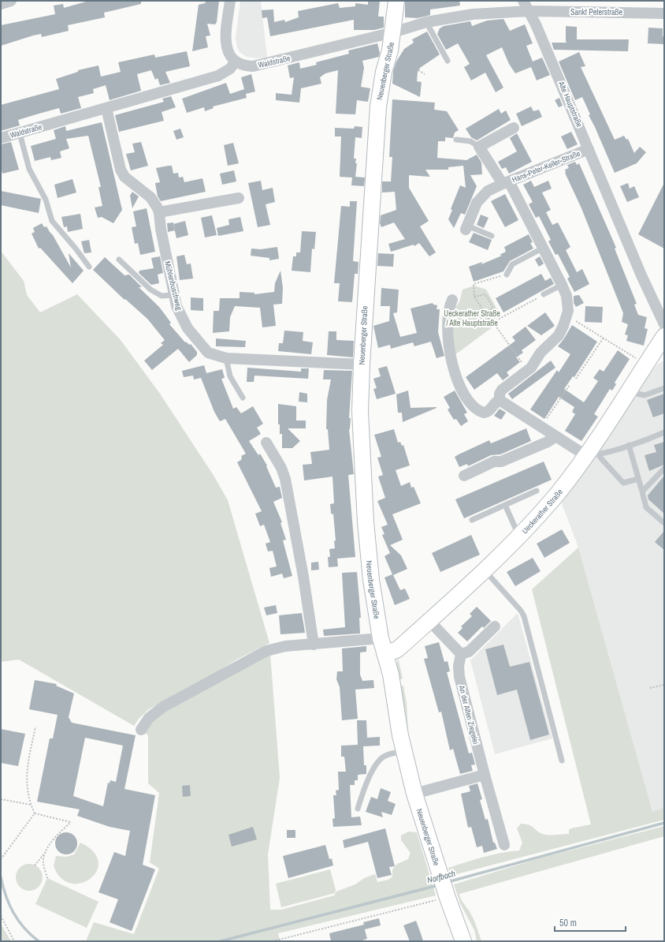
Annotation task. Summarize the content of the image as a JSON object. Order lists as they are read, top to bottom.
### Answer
{
  "streets": {
    "street": [
      "Sankt Peterstraße",
      "Waldstraße",
      "Neuenberger Straße",
      "Alte Hauptstraße",
      "Hans-Peter-Keller-Straße",
      "Mühlenbuschweg",
      "Ueckerather Straße",
      "An der Alten Ziegelei"
    ]
  },
  "crossings": [
    ["Sankt Peterstraße", "Alte Hauptstraße"],
    ["Waldstraße", "Neuenberger Straße"],
    ["Neuenberger Straße", "Mühlenbuschweg"],
    ["Neuenberger Straße", "Ueckerather Straße"],
    ["Alte Hauptstraße", "Hans-Peter-Keller-Straße"]
  ],
  "water": ["Norfbach"],
  "parks": ["Ueckerather Straße / Alte Hauptstraße"],
  "scale_bar": "50 m"
}
